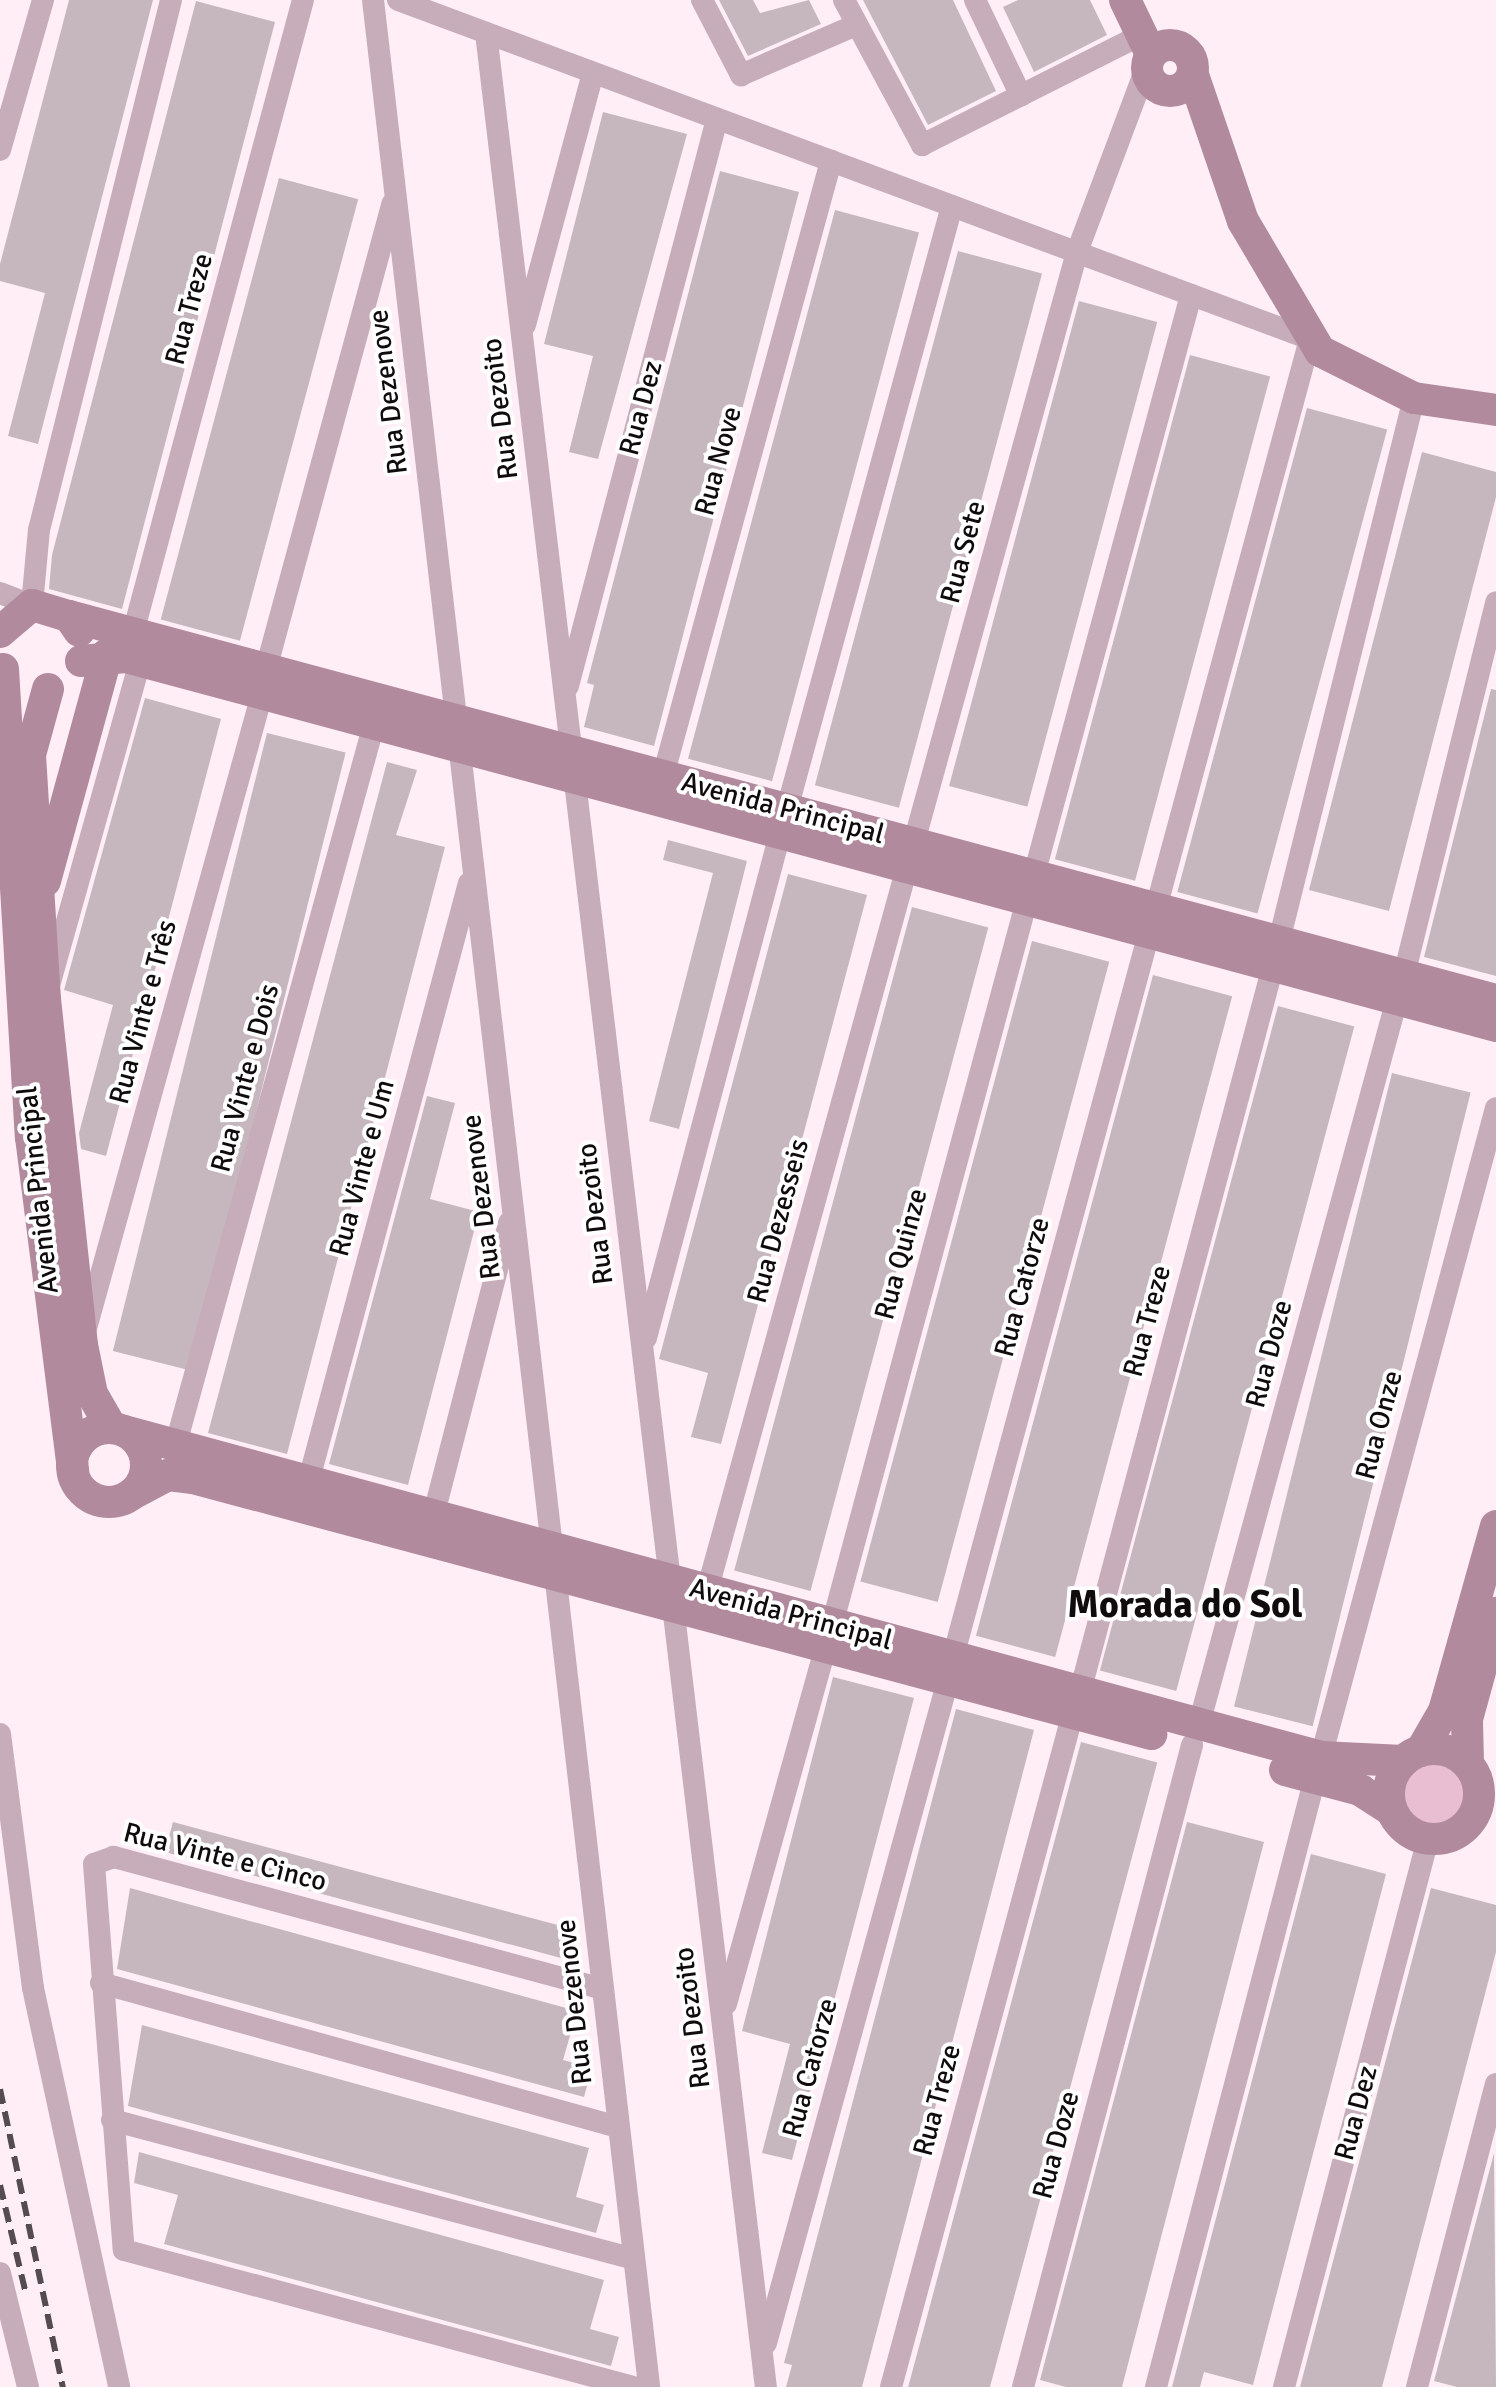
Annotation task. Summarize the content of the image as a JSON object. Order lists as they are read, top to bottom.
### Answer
{
  "streets": {
    "street": [
      "Rua Treze",
      "Rua Dezenove",
      "Rua Dez",
      "Rua Dezoito",
      "Rua Nove",
      "Rua Sete",
      "Avenida Principal",
      "Rua Vinte e Três",
      "Rua Vinte e Dois",
      "Rua Vinte e Um",
      "Rua Dezesseis",
      "Rua Quinze",
      "Rua Catorze",
      "Rua Doze",
      "Rua Onze",
      "Rua Vinte e Cinco"
    ]
  },
  "crossings": [
    ["Rua Treze", "Avenida Principal"],
    ["Rua Dezenove", "Avenida Principal"],
    ["Rua Dezenove", "Rua Vinte e Um"],
    ["Rua Dezenove", "Rua Vinte e Cinco"],
    ["Rua Dez", "Rua Dezoito"],
    ["Rua Dez", "Avenida Principal"],
    ["Rua Dezoito", "Avenida Principal"],
    ["Rua Dezoito", "Rua Quinze"],
    ["Rua Dezoito", "Rua Catorze"],
    ["Rua Nove", "Avenida Principal"],
    ["Rua Sete", "Avenida Principal"],
    ["Rua Sete", "Rua Dezesseis"],
    ["Avenida Principal", "Rua Vinte e Três"],
    ["Avenida Principal", "Rua Vinte e Dois"],
    ["Avenida Principal", "Rua Vinte e Um"],
    ["Avenida Principal", "Rua Dezesseis"],
    ["Avenida Principal", "Rua Quinze"],
    ["Avenida Principal", "Rua Catorze"],
    ["Avenida Principal", "Rua Doze"],
    ["Avenida Principal", "Rua Onze"]
  ],
  "districts": ["Morada do Sol"]
}
